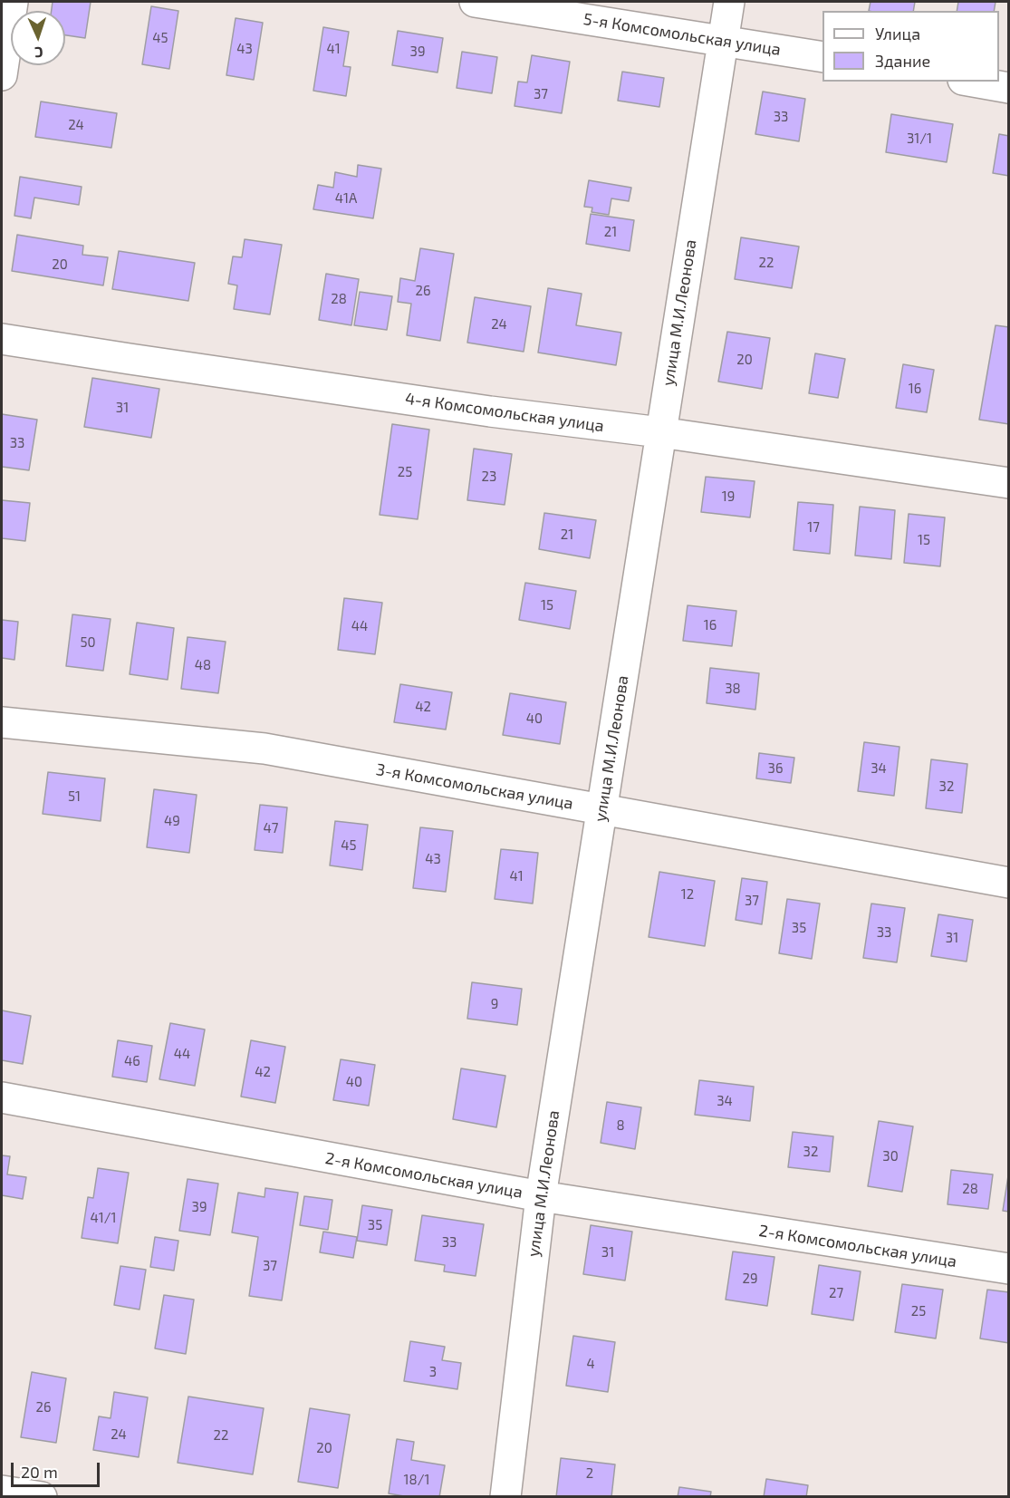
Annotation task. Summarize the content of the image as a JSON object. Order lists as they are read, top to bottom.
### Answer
{
  "streets": {
    "street": [
      "5-я Комсомольская улица",
      "улица М.И.Леонова",
      "4-я Комсомольская улица",
      "3-я Комсомольская улица",
      "2-я Комсомольская улица"
    ]
  },
  "crossings": [
    ["5-я Комсомольская улица", "улица М.И.Леонова"],
    ["улица М.И.Леонова", "4-я Комсомольская улица"],
    ["улица М.И.Леонова", "3-я Комсомольская улица"],
    ["улица М.И.Леонова", "2-я Комсомольская улица"]
  ],
  "house_numbers": [
    "45",
    "43",
    "41",
    "39",
    "37",
    "33",
    "24",
    "31/1",
    "41А",
    "21",
    "22",
    "20",
    "26",
    "28",
    "24",
    "20",
    "16",
    "31",
    "33",
    "25",
    "23",
    "19",
    "17",
    "21",
    "15",
    "15",
    "16",
    "44",
    "50",
    "48",
    "38",
    "42",
    "40",
    "36",
    "34",
    "32",
    "51",
    "49",
    "47",
    "45",
    "43",
    "41",
    "12",
    "37",
    "35",
    "33",
    "31",
    "9",
    "44",
    "46",
    "42",
    "40",
    "34",
    "8",
    "32",
    "30",
    "28",
    "39",
    "41/1",
    "35",
    "33",
    "31",
    "37",
    "29",
    "27",
    "25",
    "4",
    "3",
    "26",
    "24",
    "22",
    "20",
    "2",
    "18/1"
  ],
  "legend": ["Улица", "Здание"],
  "scale_bar": "20 m",
  "north": "bottom"
}
